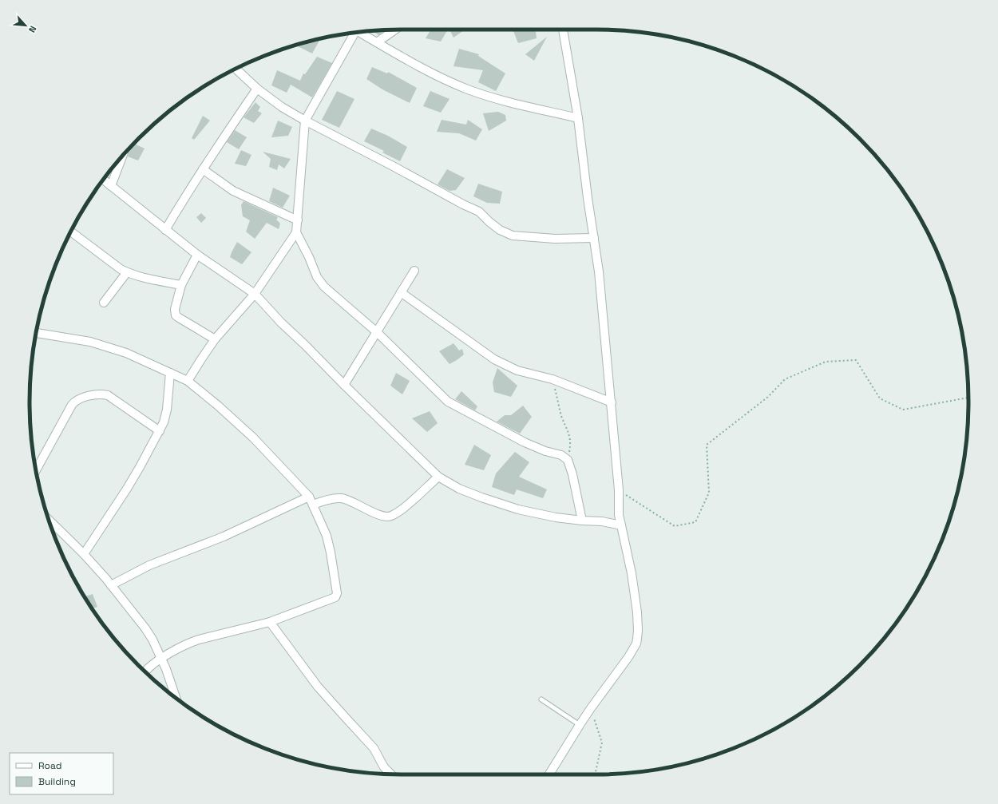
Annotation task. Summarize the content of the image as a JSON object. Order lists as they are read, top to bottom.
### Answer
{
  "legend": ["Road", "Building"],
  "north": "bottom right"
}
